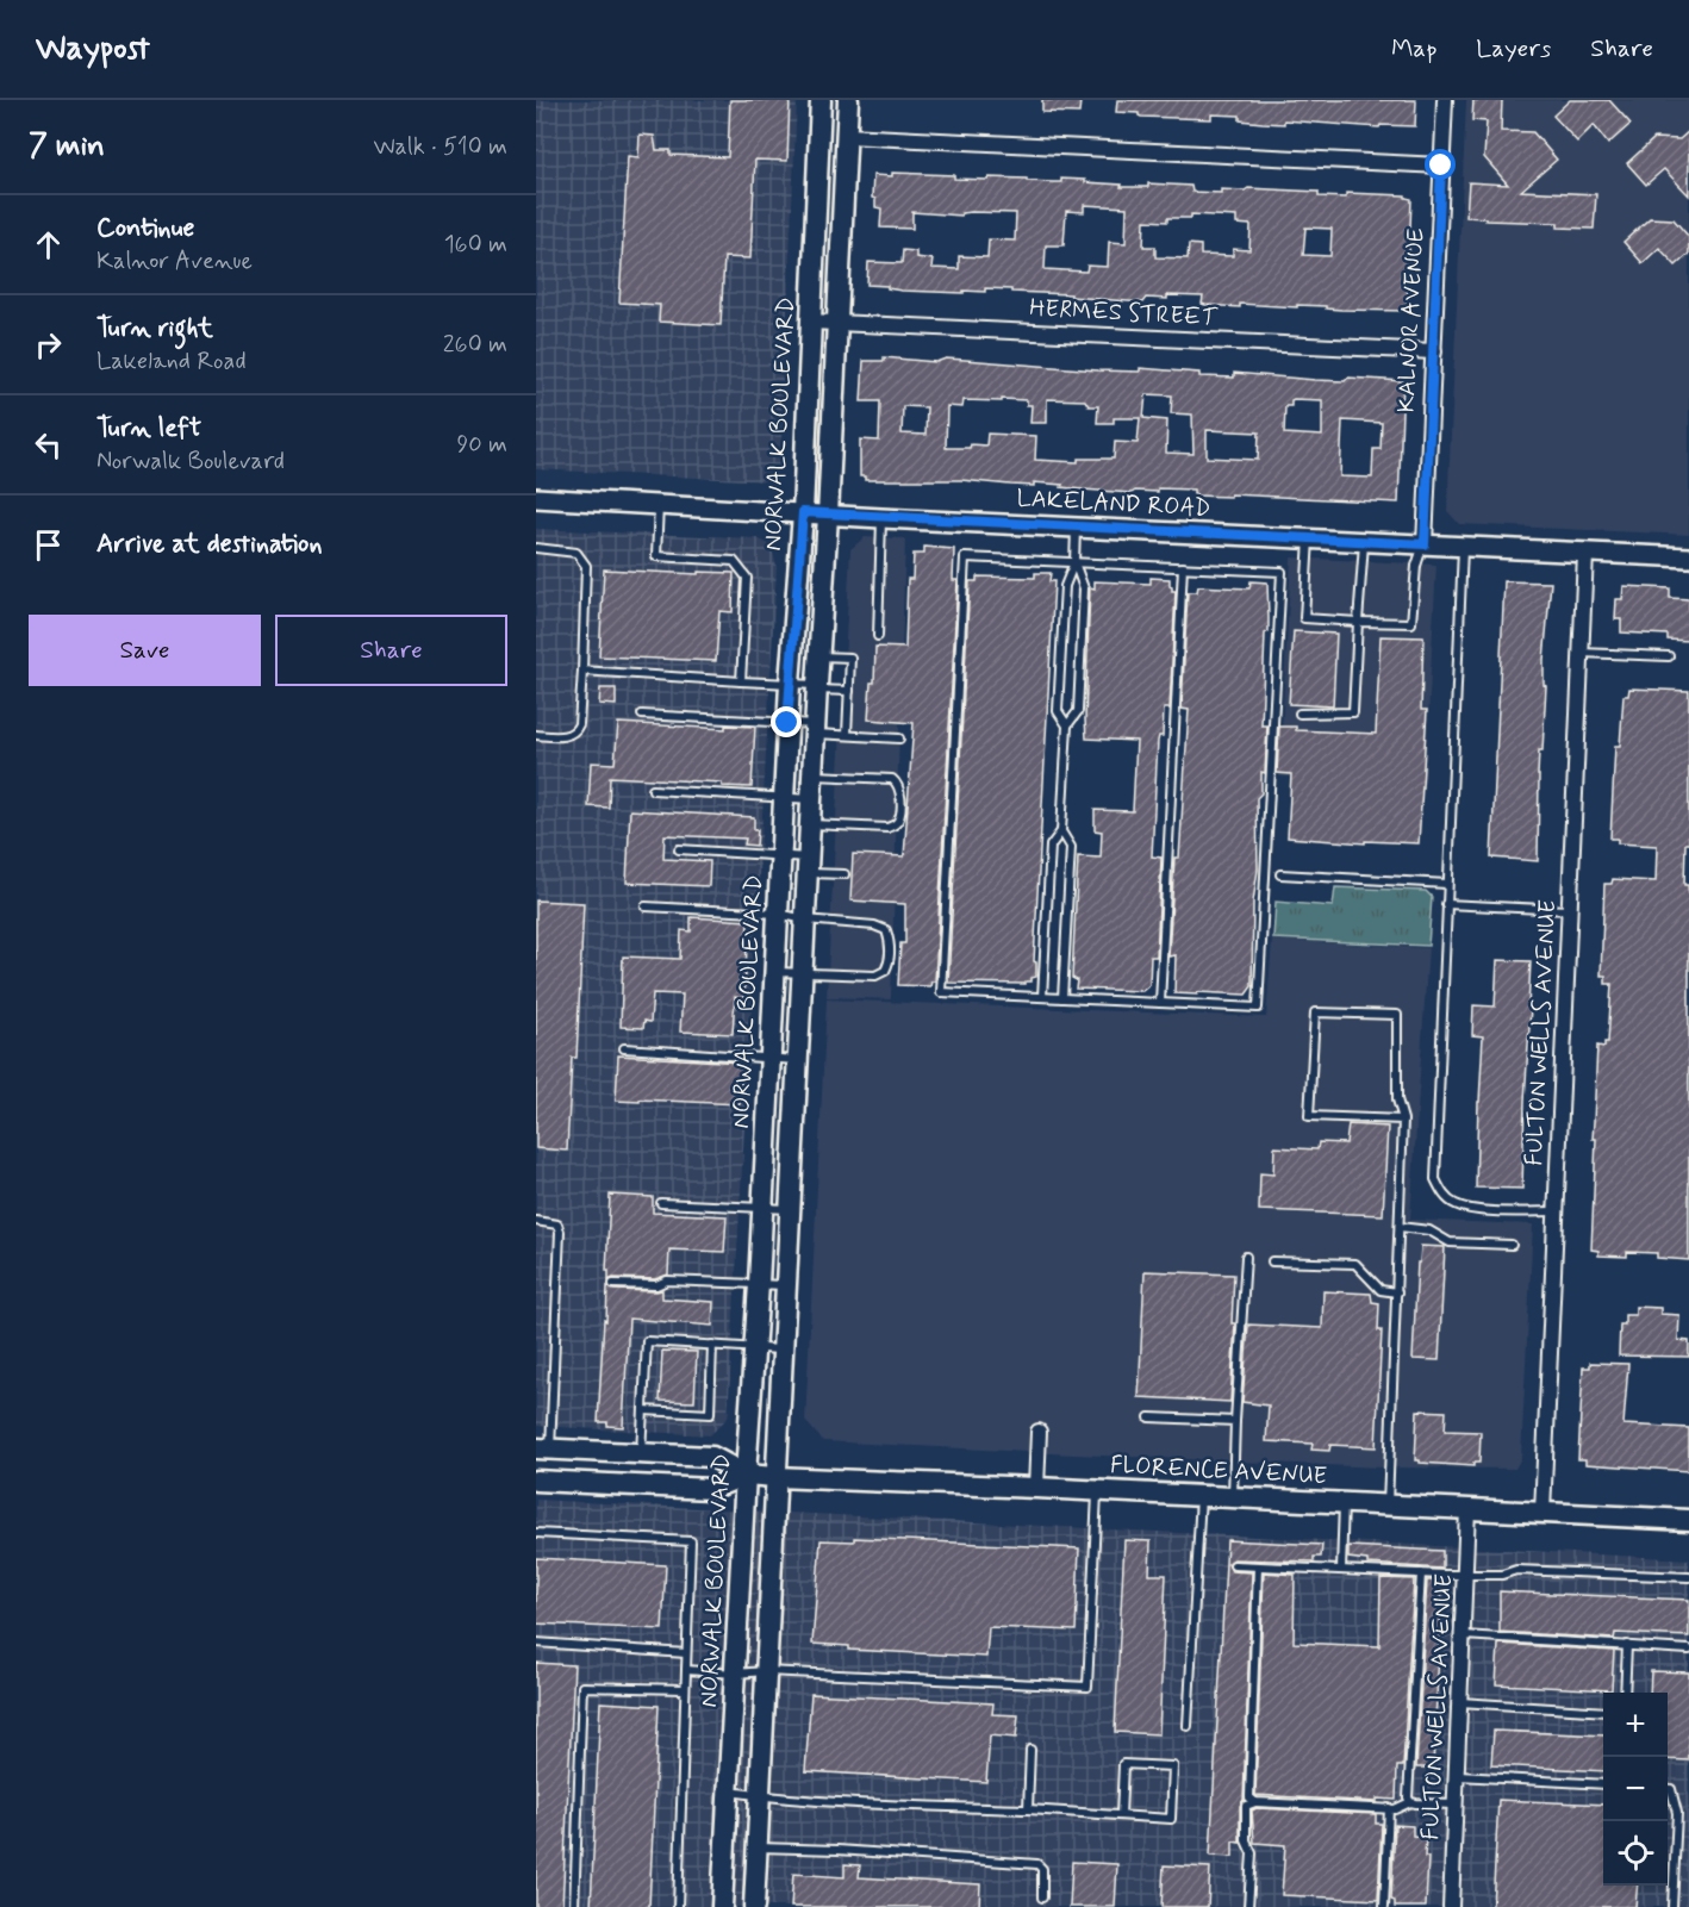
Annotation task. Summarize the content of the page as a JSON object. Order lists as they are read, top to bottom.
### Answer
{
  "streets": {
    "main road": ["NORWALK BOULEVARD", "FLORENCE AVENUE"],
    "street": [
      "HERMES STREET",
      "KALNOR AVENUE",
      "LAKELAND ROAD",
      "FULTON WELLS AVENUE"
    ]
  },
  "crossings": [
    ["HERMES STREET", "KALNOR AVENUE"],
    ["HERMES STREET", "NORWALK BOULEVARD"],
    ["KALNOR AVENUE", "LAKELAND ROAD"],
    ["NORWALK BOULEVARD", "LAKELAND ROAD"],
    ["NORWALK BOULEVARD", "FLORENCE AVENUE"],
    ["LAKELAND ROAD", "FULTON WELLS AVENUE"],
    ["FULTON WELLS AVENUE", "FLORENCE AVENUE"]
  ],
  "page": {
    "header": "Waypost",
    "nav": ["Map", "Layers", "Share"],
    "heading": ["7 min", "Walk · 510 m"],
    "list": [
      ["Continue", "Kalnor Avenue", "160 m"],
      ["Turn right", "Lakeland Road", "260 m"],
      ["Turn left", "Norwalk Boulevard", "90 m"],
      "Arrive at destination"
    ],
    "buttons": ["Save", "Share"],
    "map_buttons": ["+", "−"]
  }
}
